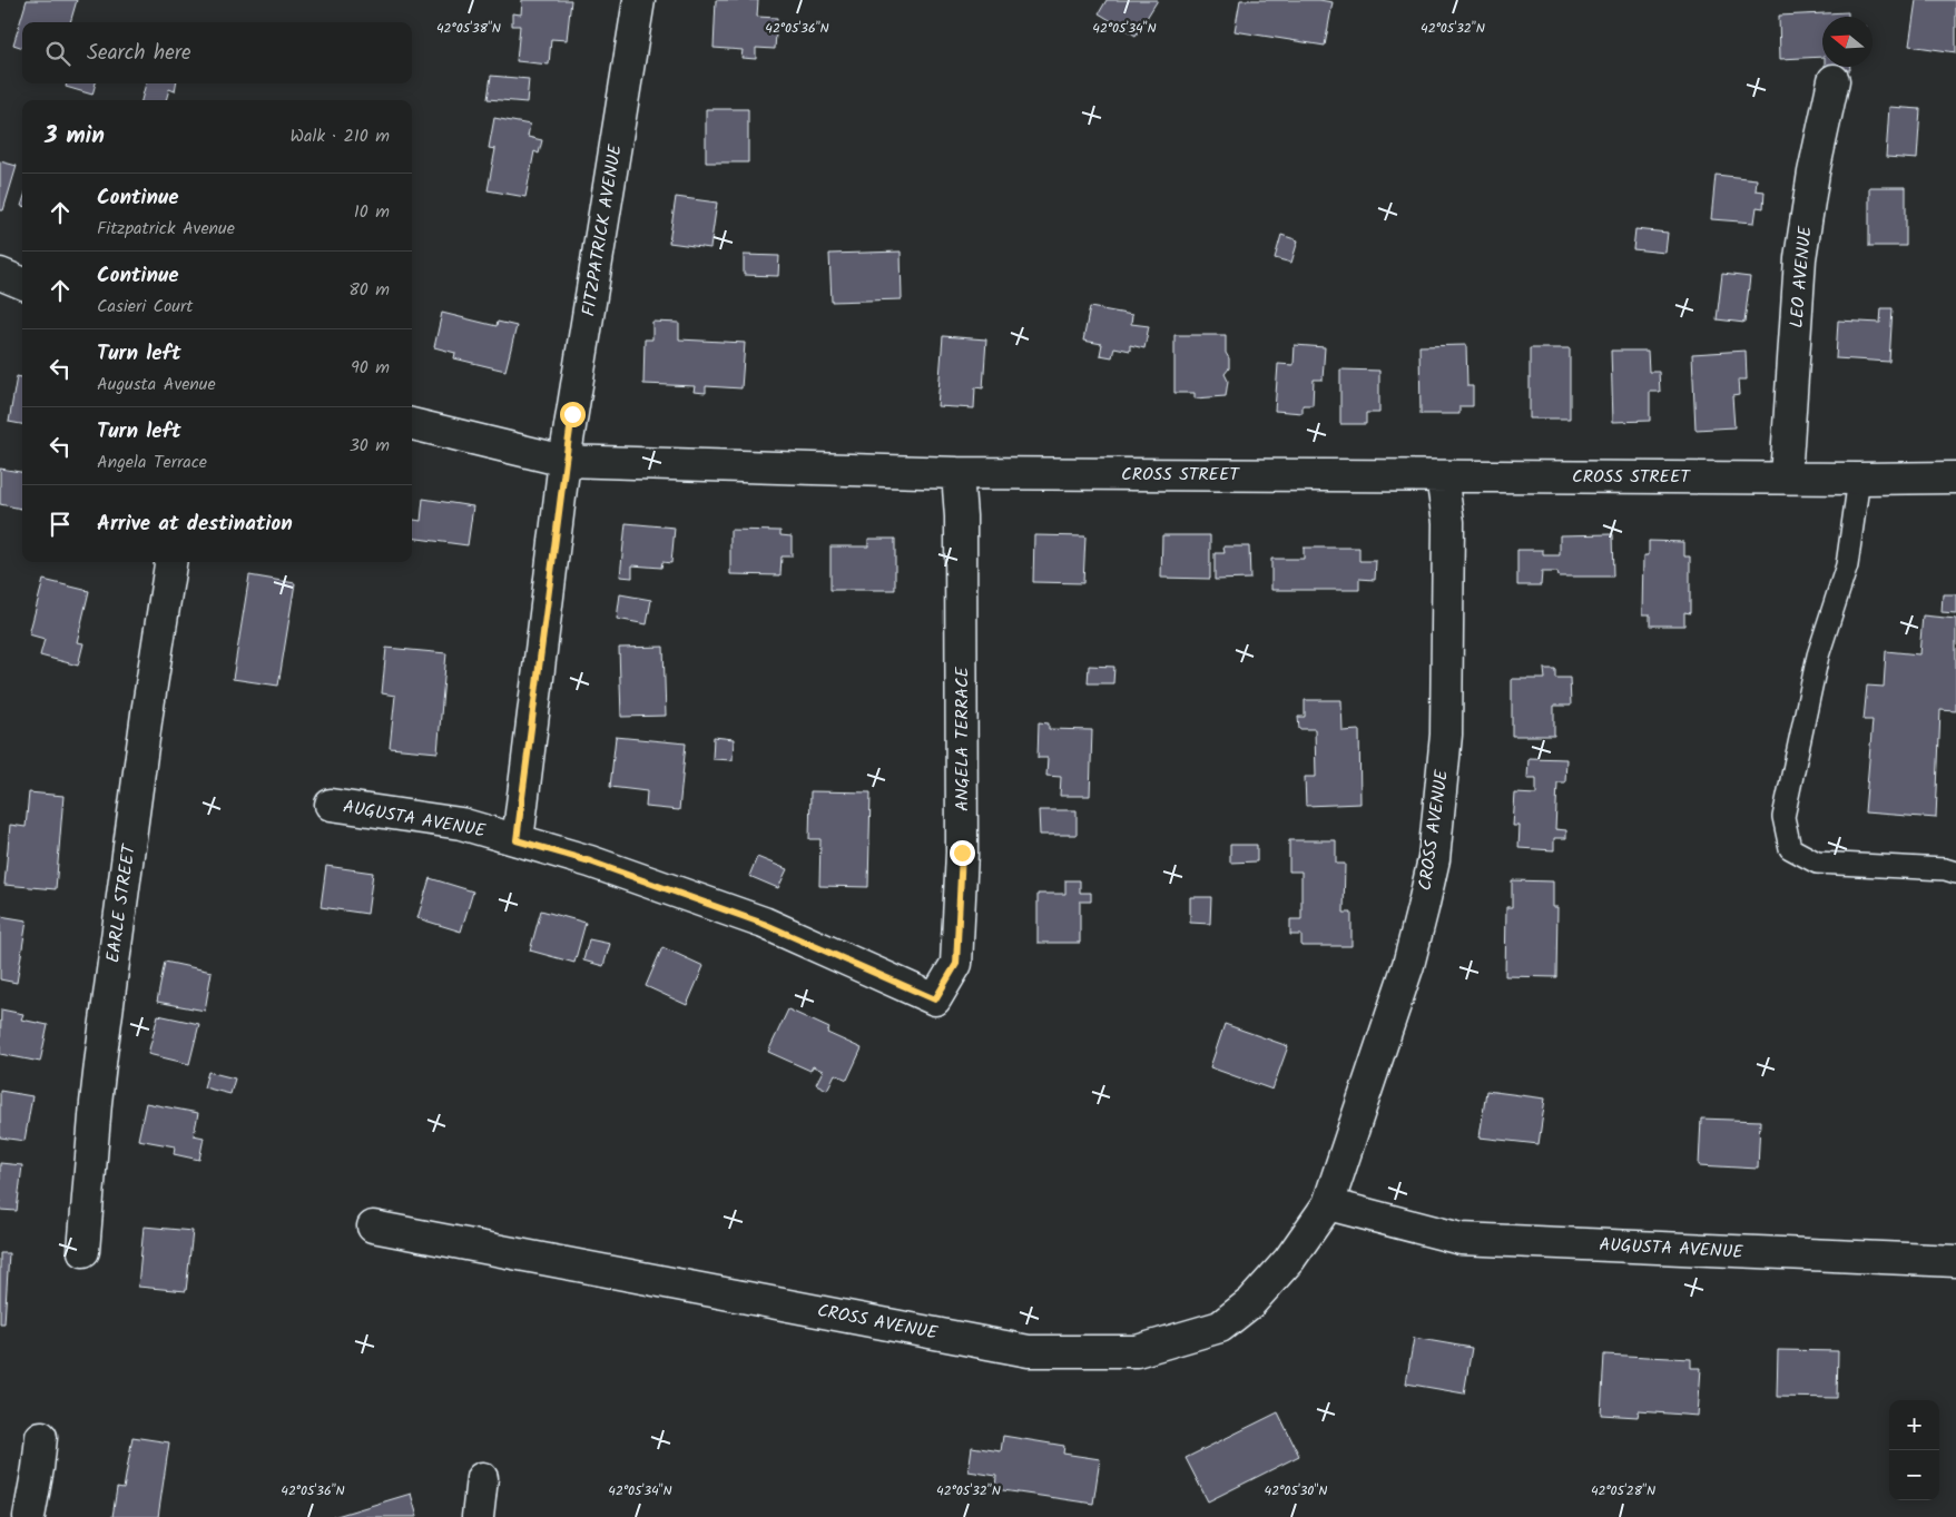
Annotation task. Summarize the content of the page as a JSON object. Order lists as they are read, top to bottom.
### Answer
{
  "streets": {
    "street": [
      "FITZPATRICK AVENUE",
      "LEO AVENUE",
      "CROSS STREET",
      "ANGELA TERRACE",
      "AUGUSTA AVENUE",
      "CROSS AVENUE",
      "EARLE STREET"
    ]
  },
  "crossings": [
    ["FITZPATRICK AVENUE", "CROSS STREET"],
    ["FITZPATRICK AVENUE", "AUGUSTA AVENUE"],
    ["LEO AVENUE", "CROSS STREET"],
    ["CROSS STREET", "ANGELA TERRACE"],
    ["CROSS STREET", "CROSS AVENUE"],
    ["ANGELA TERRACE", "AUGUSTA AVENUE"],
    ["AUGUSTA AVENUE", "CROSS AVENUE"]
  ],
  "north": "left",
  "page": {
    "search": "Search here",
    "heading": ["3 min", "Walk · 210 m"],
    "list": [
      ["Continue", "Fitzpatrick Avenue", "10 m"],
      ["Continue", "Casieri Court", "80 m"],
      ["Turn left", "Augusta Avenue", "90 m"],
      ["Turn left", "Angela Terrace", "30 m"],
      "Arrive at destination"
    ],
    "map_buttons": ["+", "−"]
  },
  "coordinates": [
    "42°05'38\"N",
    "42°05'36\"N",
    "42°05'34\"N",
    "42°05'32\"N",
    "42°05'30\"N",
    "42°05'28\"N"
  ]
}
